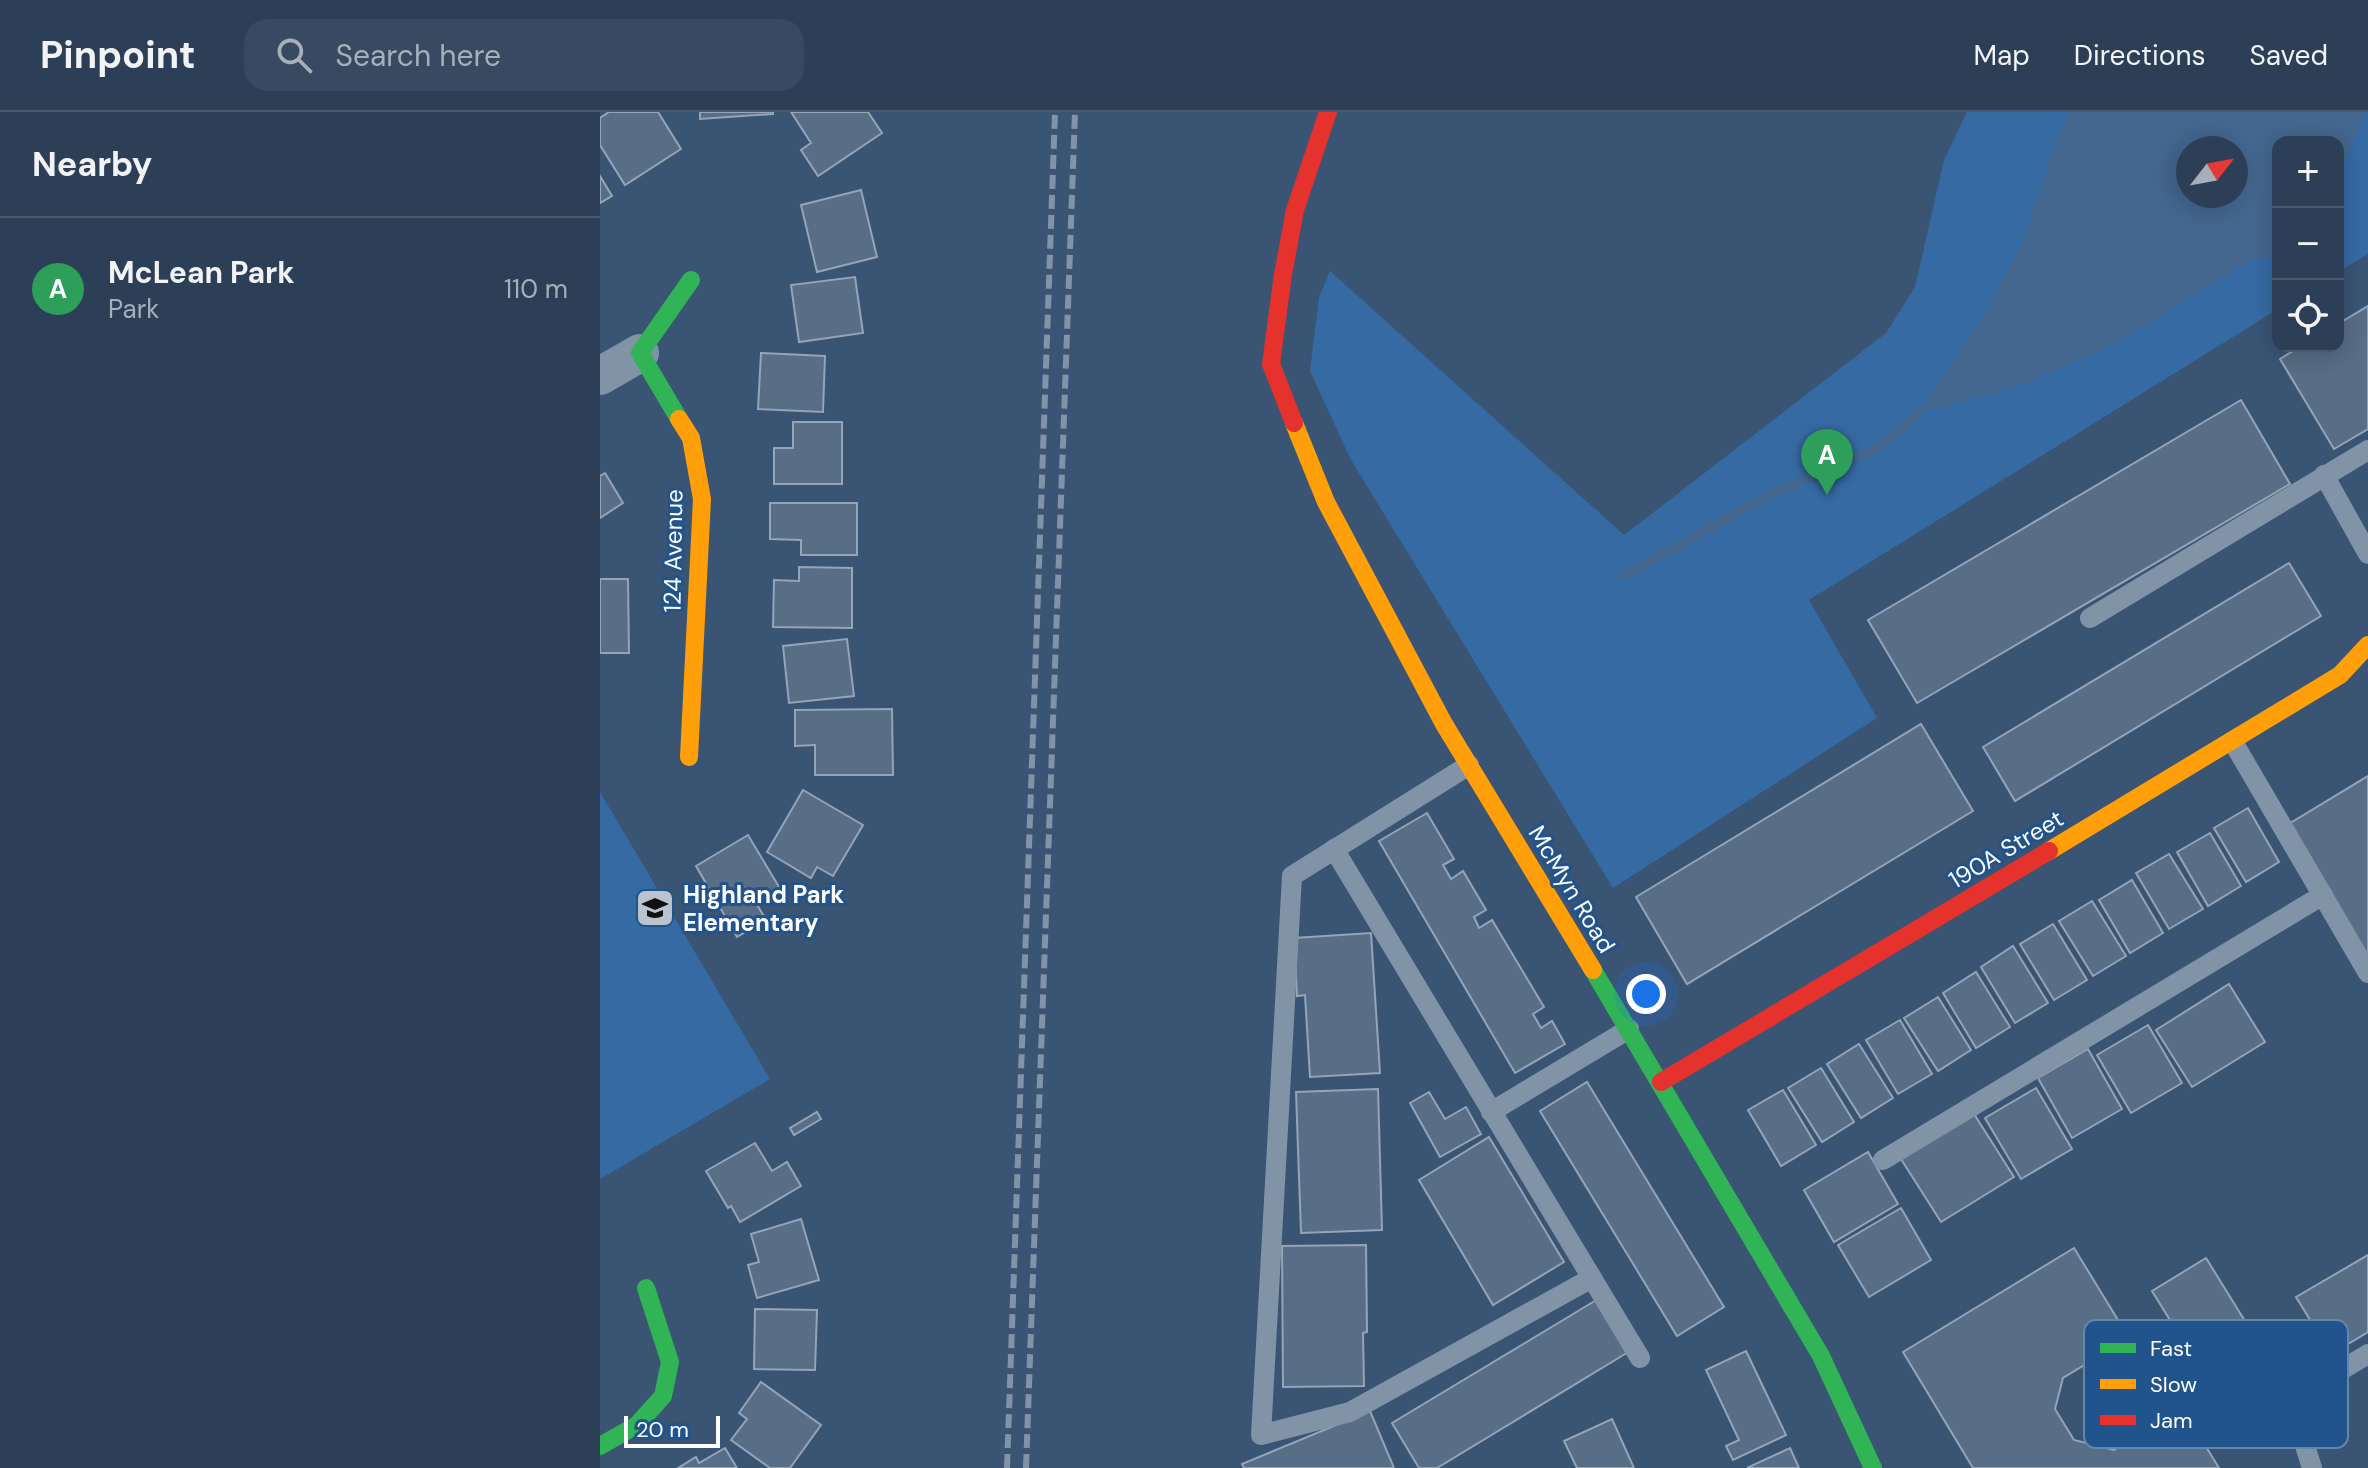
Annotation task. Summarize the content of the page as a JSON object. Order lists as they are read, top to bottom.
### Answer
{
  "streets": {
    "street": ["124 Avenue", "190A Street", "McMyn Road"]
  },
  "crossings": [
    ["190A Street", "McMyn Road"]
  ],
  "places": {
    "school or university": ["Highland Park Elementary"]
  },
  "legend": ["Fast", "Slow", "Jam"],
  "scale_bar": "20 m",
  "north": "top right",
  "page": {
    "header": "Pinpoint",
    "search": "Search here",
    "nav": ["Map", "Directions", "Saved"],
    "heading": "Nearby",
    "map_buttons": ["+", "−"],
    "list": [
      {
        "mark": "A",
        "name": "McLean Park",
        "note": "Park",
        "value": "110 m"
      }
    ],
    "pins": "A",
    "scale": "20 m"
  }
}
